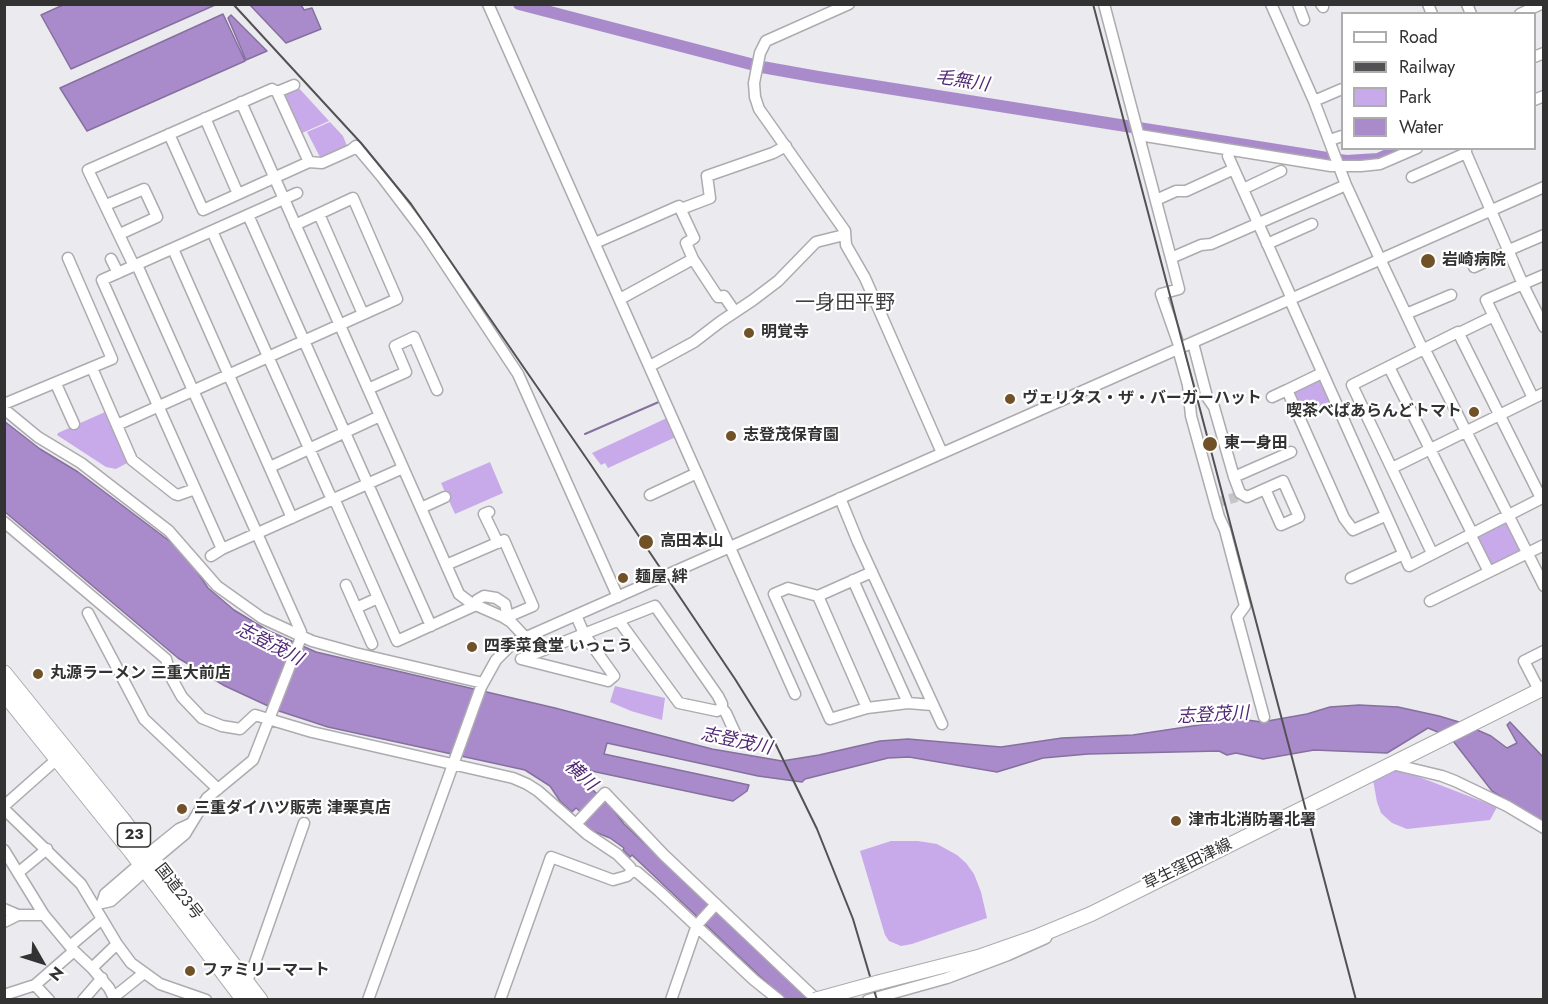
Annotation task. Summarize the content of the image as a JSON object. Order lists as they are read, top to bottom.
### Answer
{
  "streets": {
    "highway": ["23", "国道23号"],
    "main road": ["草生窪田津線"]
  },
  "districts": ["一身田平野"],
  "water": ["毛無川", "志登茂川", "横川"],
  "places": [
    "岩崎病院",
    "明覚寺",
    "ヴェリタス・ザ・バーガーハット",
    "喫茶べぱあらんどトマト",
    "志登茂保育園",
    "東一身田",
    "高田本山",
    "麺屋 絆",
    "四季菜食堂 いっこう",
    "丸源ラーメン 三重大前店",
    "三重ダイハツ販売 津栗真店",
    "津市北消防署北署",
    "ファミリーマート"
  ],
  "legend": [
    "Road",
    "Railway",
    "Park",
    "Water"
  ],
  "north": "bottom right"
}
